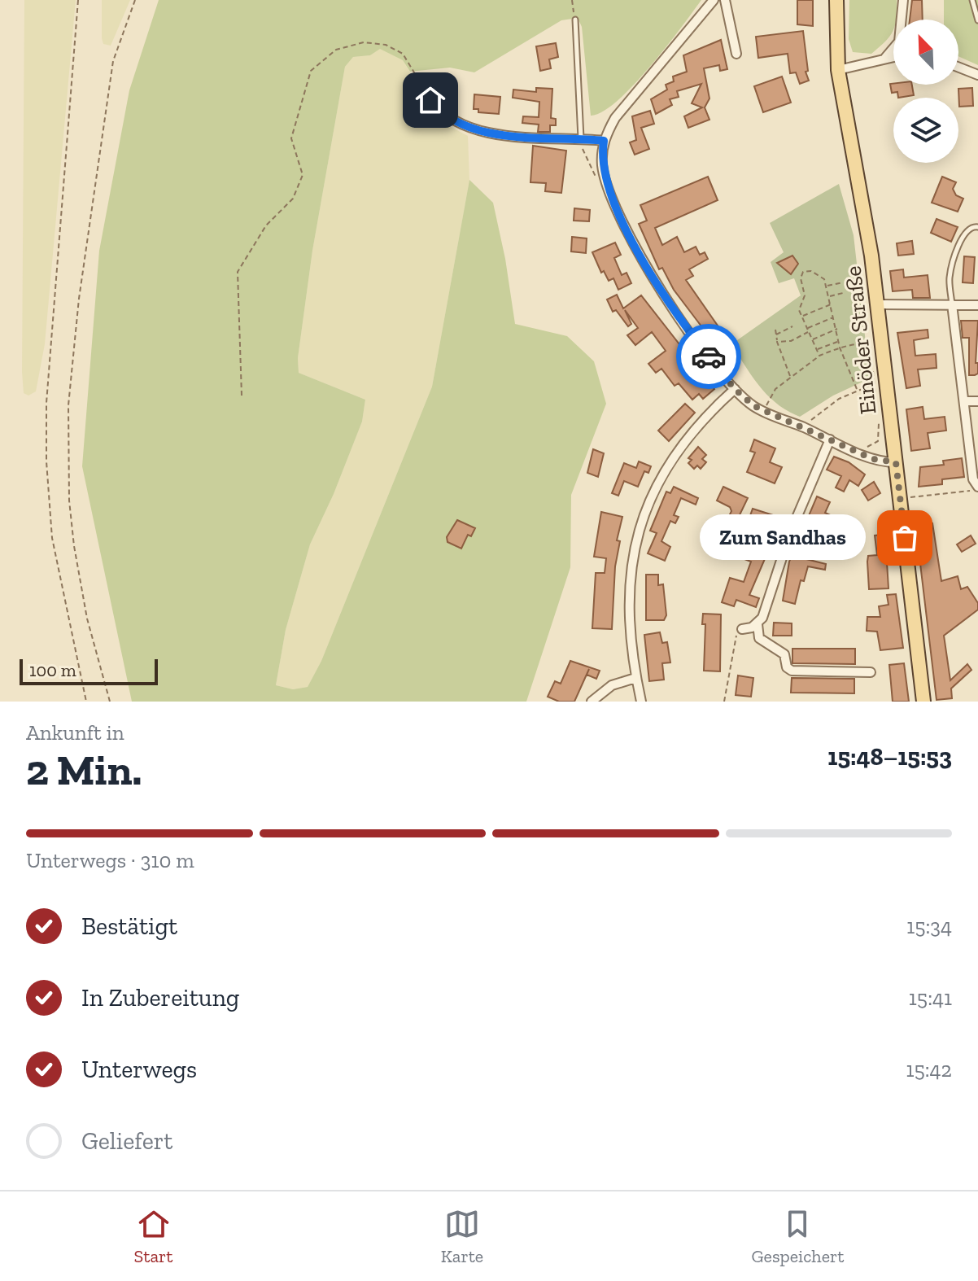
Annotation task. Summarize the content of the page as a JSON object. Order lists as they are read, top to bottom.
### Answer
{
  "streets": {
    "main road": ["Einöder Straße"]
  },
  "places": ["Zum Sandhas"],
  "scale_bar": "100 m",
  "north": "top left",
  "page": {
    "bubble": "Zum Sandhas",
    "scale": "100 m",
    "heading": ["2 Min.", "Ankunft in", "15:48–15:53"],
    "bar": "Unterwegs · 310 m",
    "list": [
      ["Bestätigt", "15:34"],
      ["In Zubereitung", "15:41"],
      ["Unterwegs", "15:42"],
      "Geliefert"
    ],
    "tabs": ["Start", "Karte", "Gespeichert"]
  }
}
